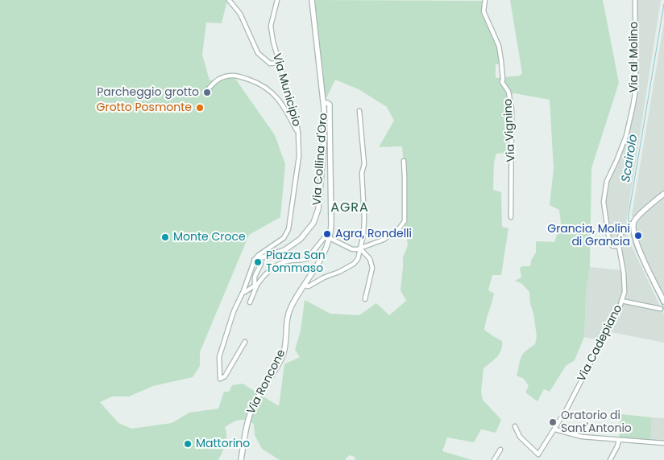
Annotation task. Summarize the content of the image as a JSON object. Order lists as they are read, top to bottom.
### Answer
{
  "streets": {
    "street": [
      "Via al Molino",
      "Via Municipio",
      "Via Vignino",
      "Via Collina d'Oro",
      "Via Cadepiano",
      "Via Roncone"
    ]
  },
  "crossings": [
    ["Via al Molino", "Via Cadepiano"],
    ["Via Municipio", "Via Collina d'Oro"],
    ["Via Collina d'Oro", "Via Roncone"]
  ],
  "districts": ["AGRA"],
  "water": ["Scairolo"],
  "places": [
    "Parcheggio grotto",
    "Grotto Posmonte",
    "Agra, Rondelli",
    "Grancia, Molini di Grancia",
    "Monte Croce",
    "Piazza San Tommaso",
    "Oratorio di Sant'Antonio",
    "Mattorino"
  ]
}
